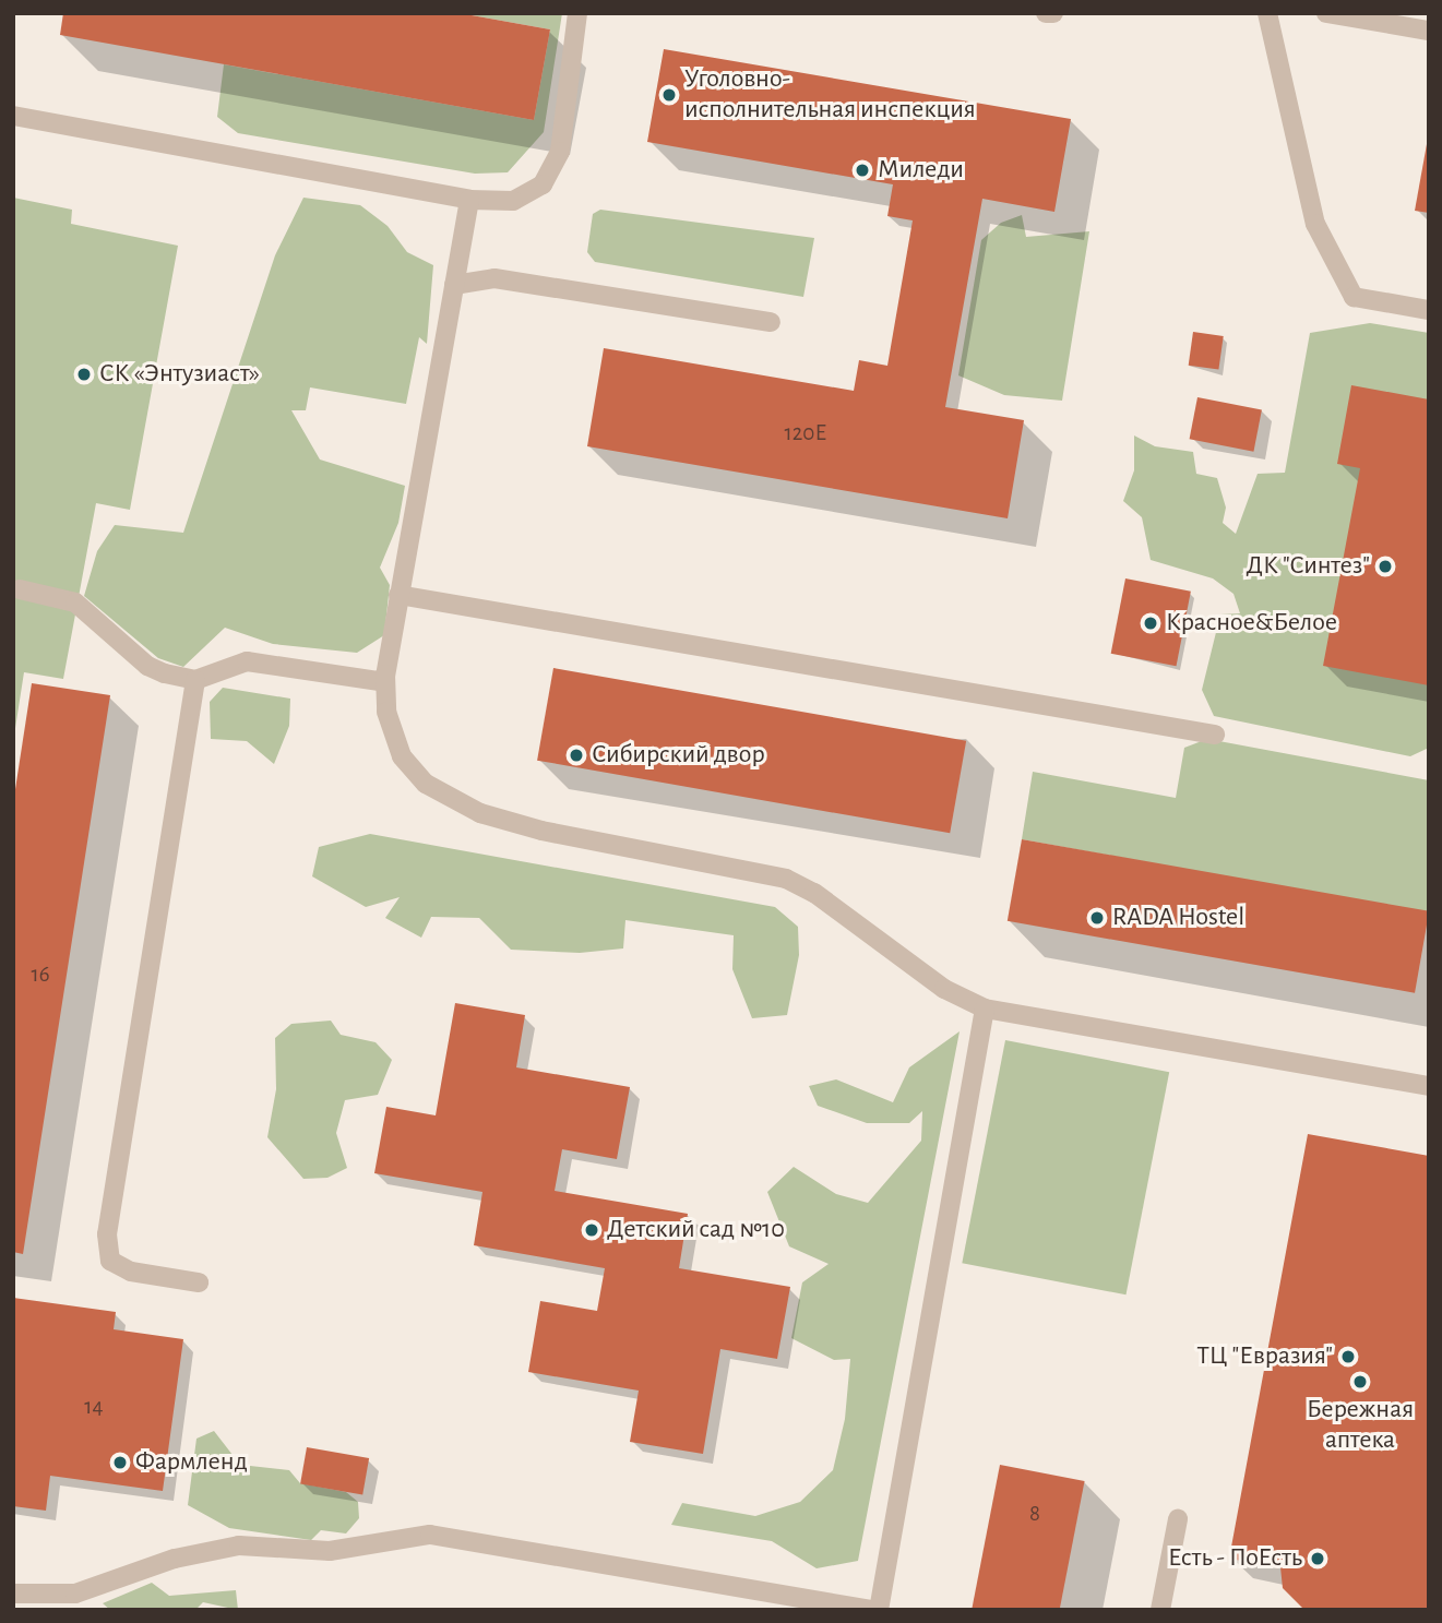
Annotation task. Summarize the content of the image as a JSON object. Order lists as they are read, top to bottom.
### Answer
{
  "places": [
    "Уголовно- исполнительная инспекция",
    "Миледи",
    "СК «Энтузиаст»",
    "ДК \"Синтез\"",
    "Красное&Белое",
    "Сибирский двор",
    "RADA Hostel",
    "Детский сад №10",
    "ТЦ \"Евразия\"",
    "Бережная аптека",
    "Фармленд",
    "Есть - ПоЕсть"
  ],
  "house_numbers": [
    "120Е",
    "16",
    "14",
    "8"
  ]
}
